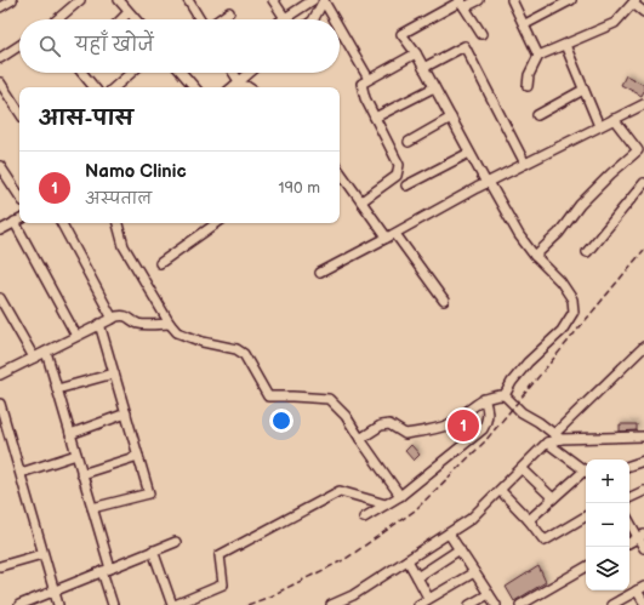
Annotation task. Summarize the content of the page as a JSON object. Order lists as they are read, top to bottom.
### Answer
{
  "page": {
    "search": "यहाँ खोजें",
    "heading": "आस-पास",
    "list": [
      {
        "mark": "1",
        "name": "Namo Clinic",
        "note": "अस्पताल",
        "value": "190 m"
      }
    ],
    "pins": "1",
    "map_buttons": ["+", "−"]
  }
}
